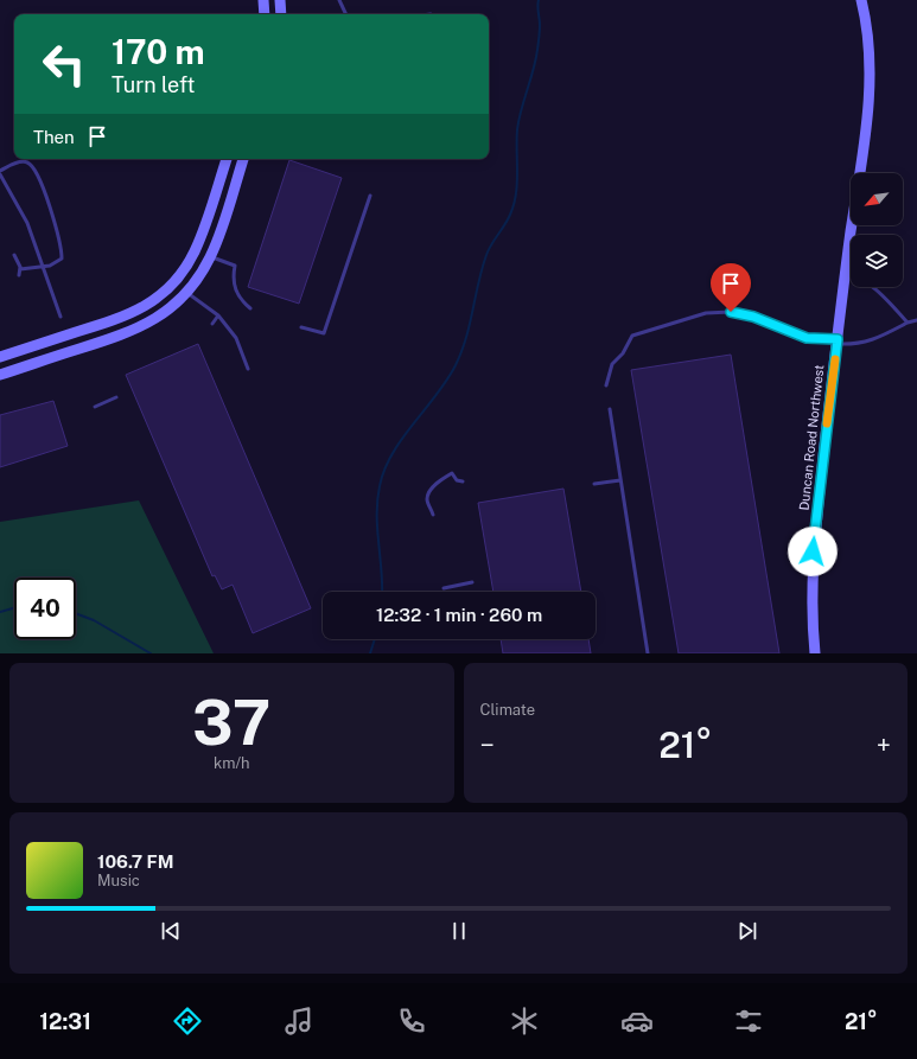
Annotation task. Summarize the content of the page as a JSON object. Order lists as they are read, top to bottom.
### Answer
{
  "streets": {
    "street": ["Duncan Road Northwest"]
  },
  "north": "bottom left",
  "page": {
    "turn": ["170 m", "Turn left"],
    "then": "Then",
    "limit": "40",
    "trip": "12:32 · 1 min · 260 m",
    "tile": [
      ["37", "km/h"],
      "Climate"
    ],
    "heat": ["−", "21°", "+"],
    "song": ["106.7 FM", "Music"],
    "tabs": ["12:31", "21°"]
  }
}
